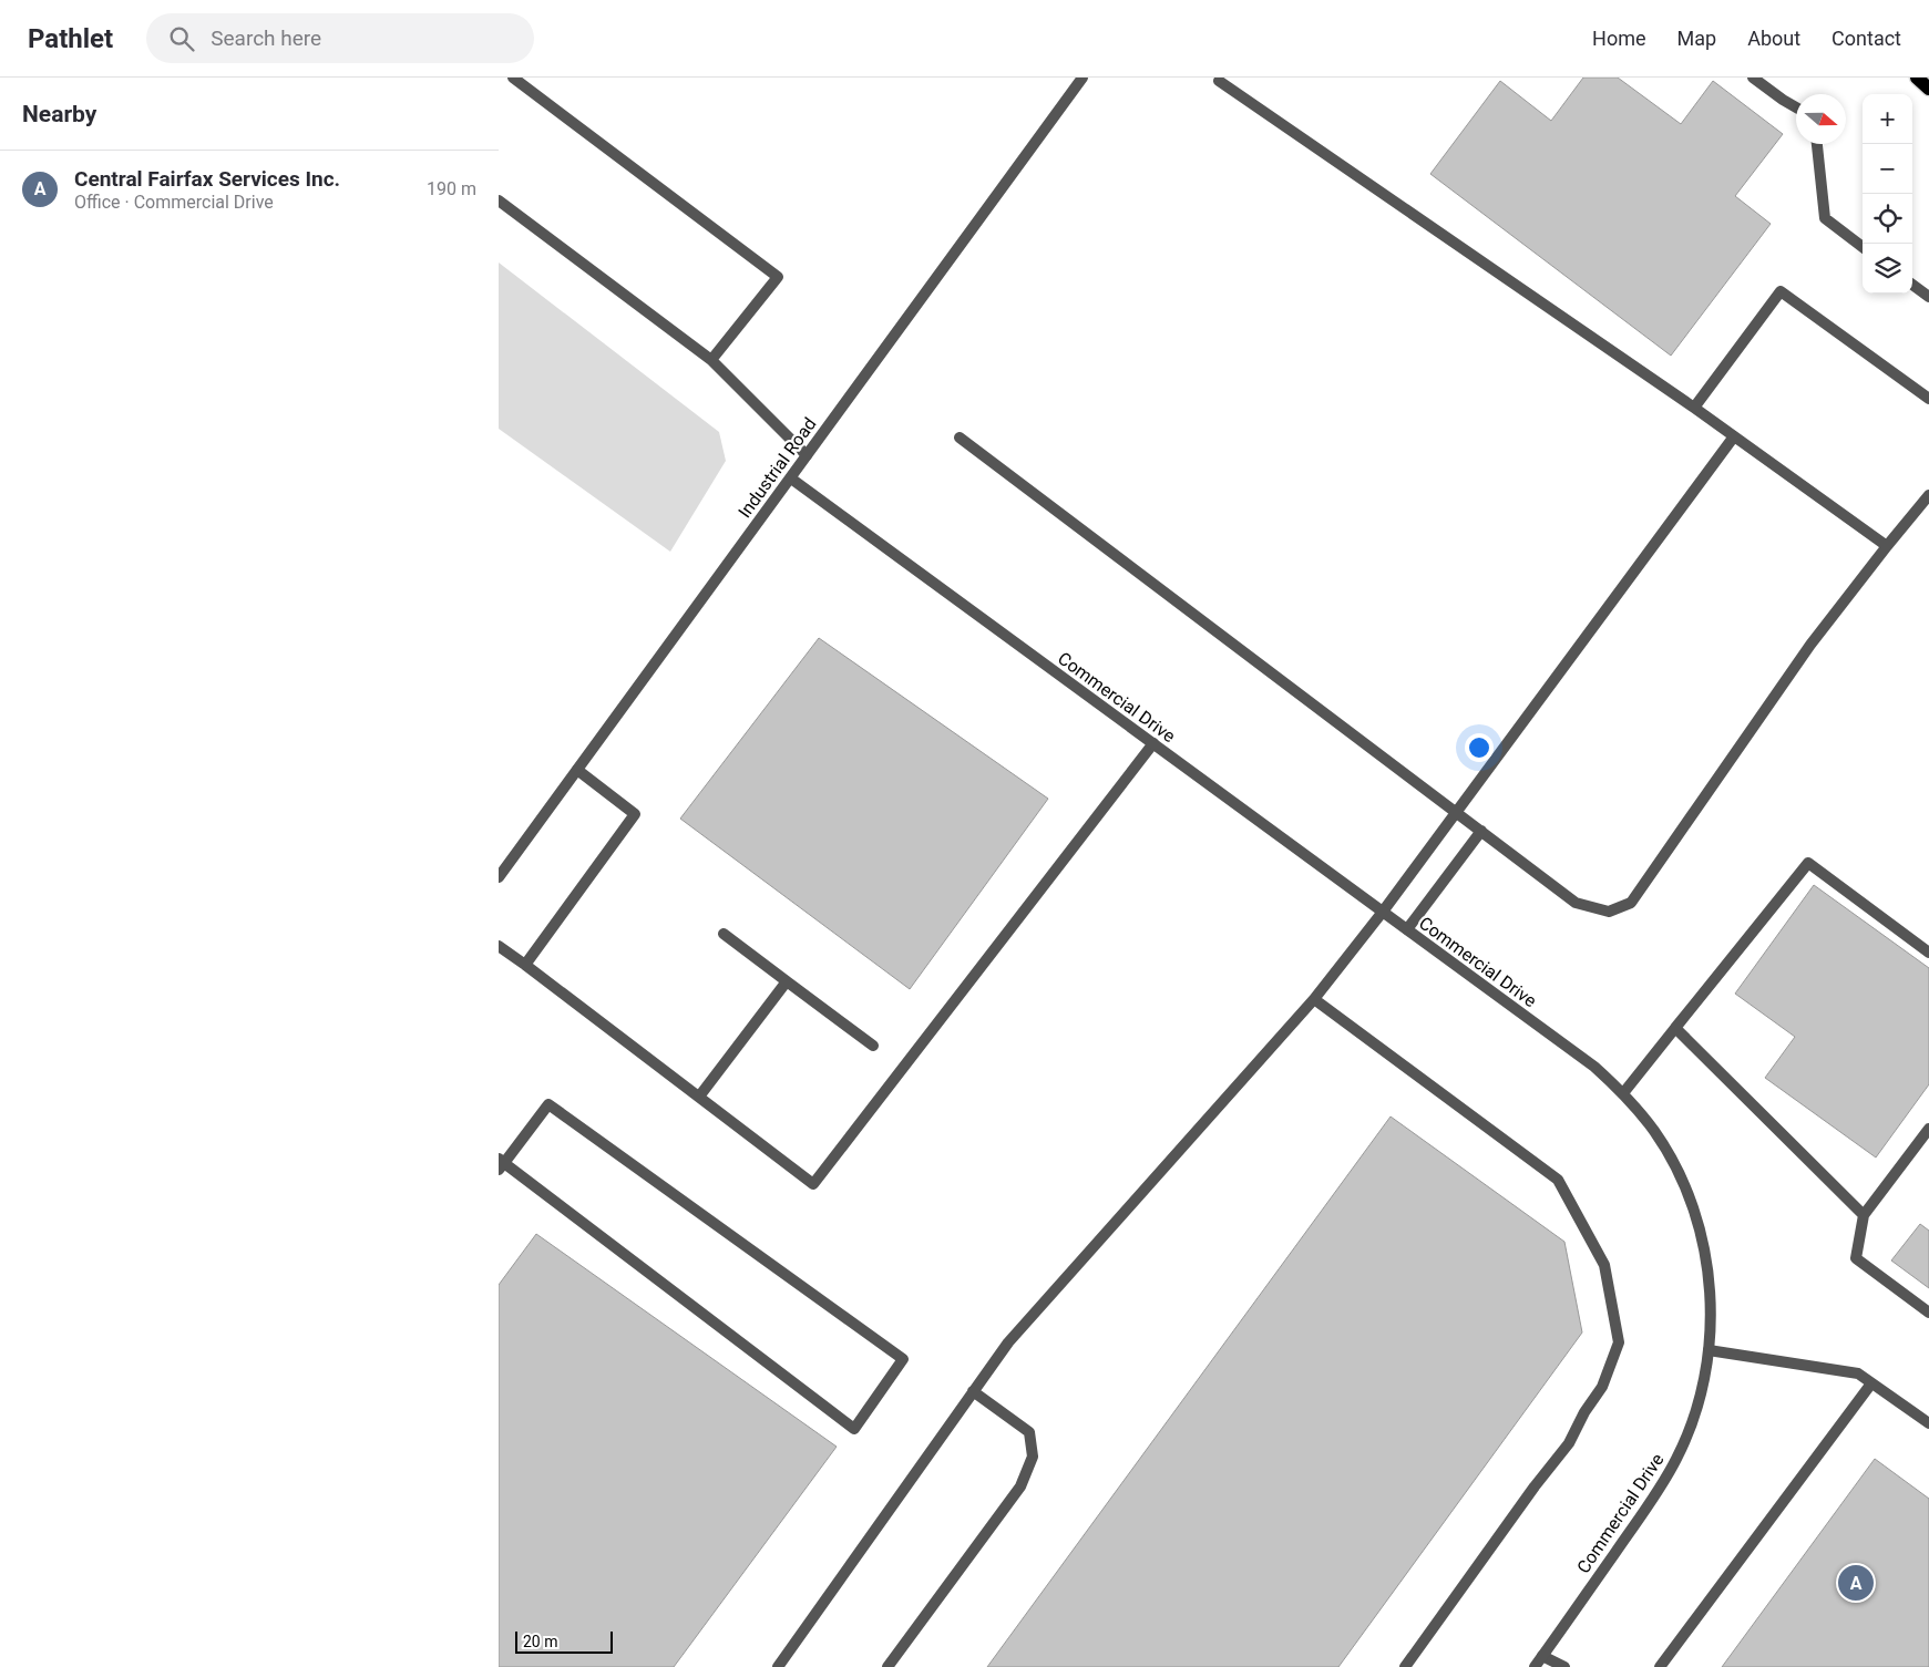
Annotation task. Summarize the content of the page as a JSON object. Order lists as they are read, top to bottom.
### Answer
{
  "streets": {
    "street": ["Industrial Road", "Commercial Drive"]
  },
  "crossings": [
    ["Industrial Road", "Commercial Drive"]
  ],
  "scale_bar": "20 m",
  "north": "right",
  "page": {
    "header": "Pathlet",
    "search": "Search here",
    "nav": [
      "Home",
      "Map",
      "About",
      "Contact"
    ],
    "heading": "Nearby",
    "map_buttons": ["+", "−"],
    "list": [
      {
        "mark": "A",
        "name": "Central Fairfax Services Inc.",
        "note": "Office · Commercial Drive",
        "value": "190 m"
      }
    ],
    "pins": "A",
    "scale": "20 m"
  }
}
